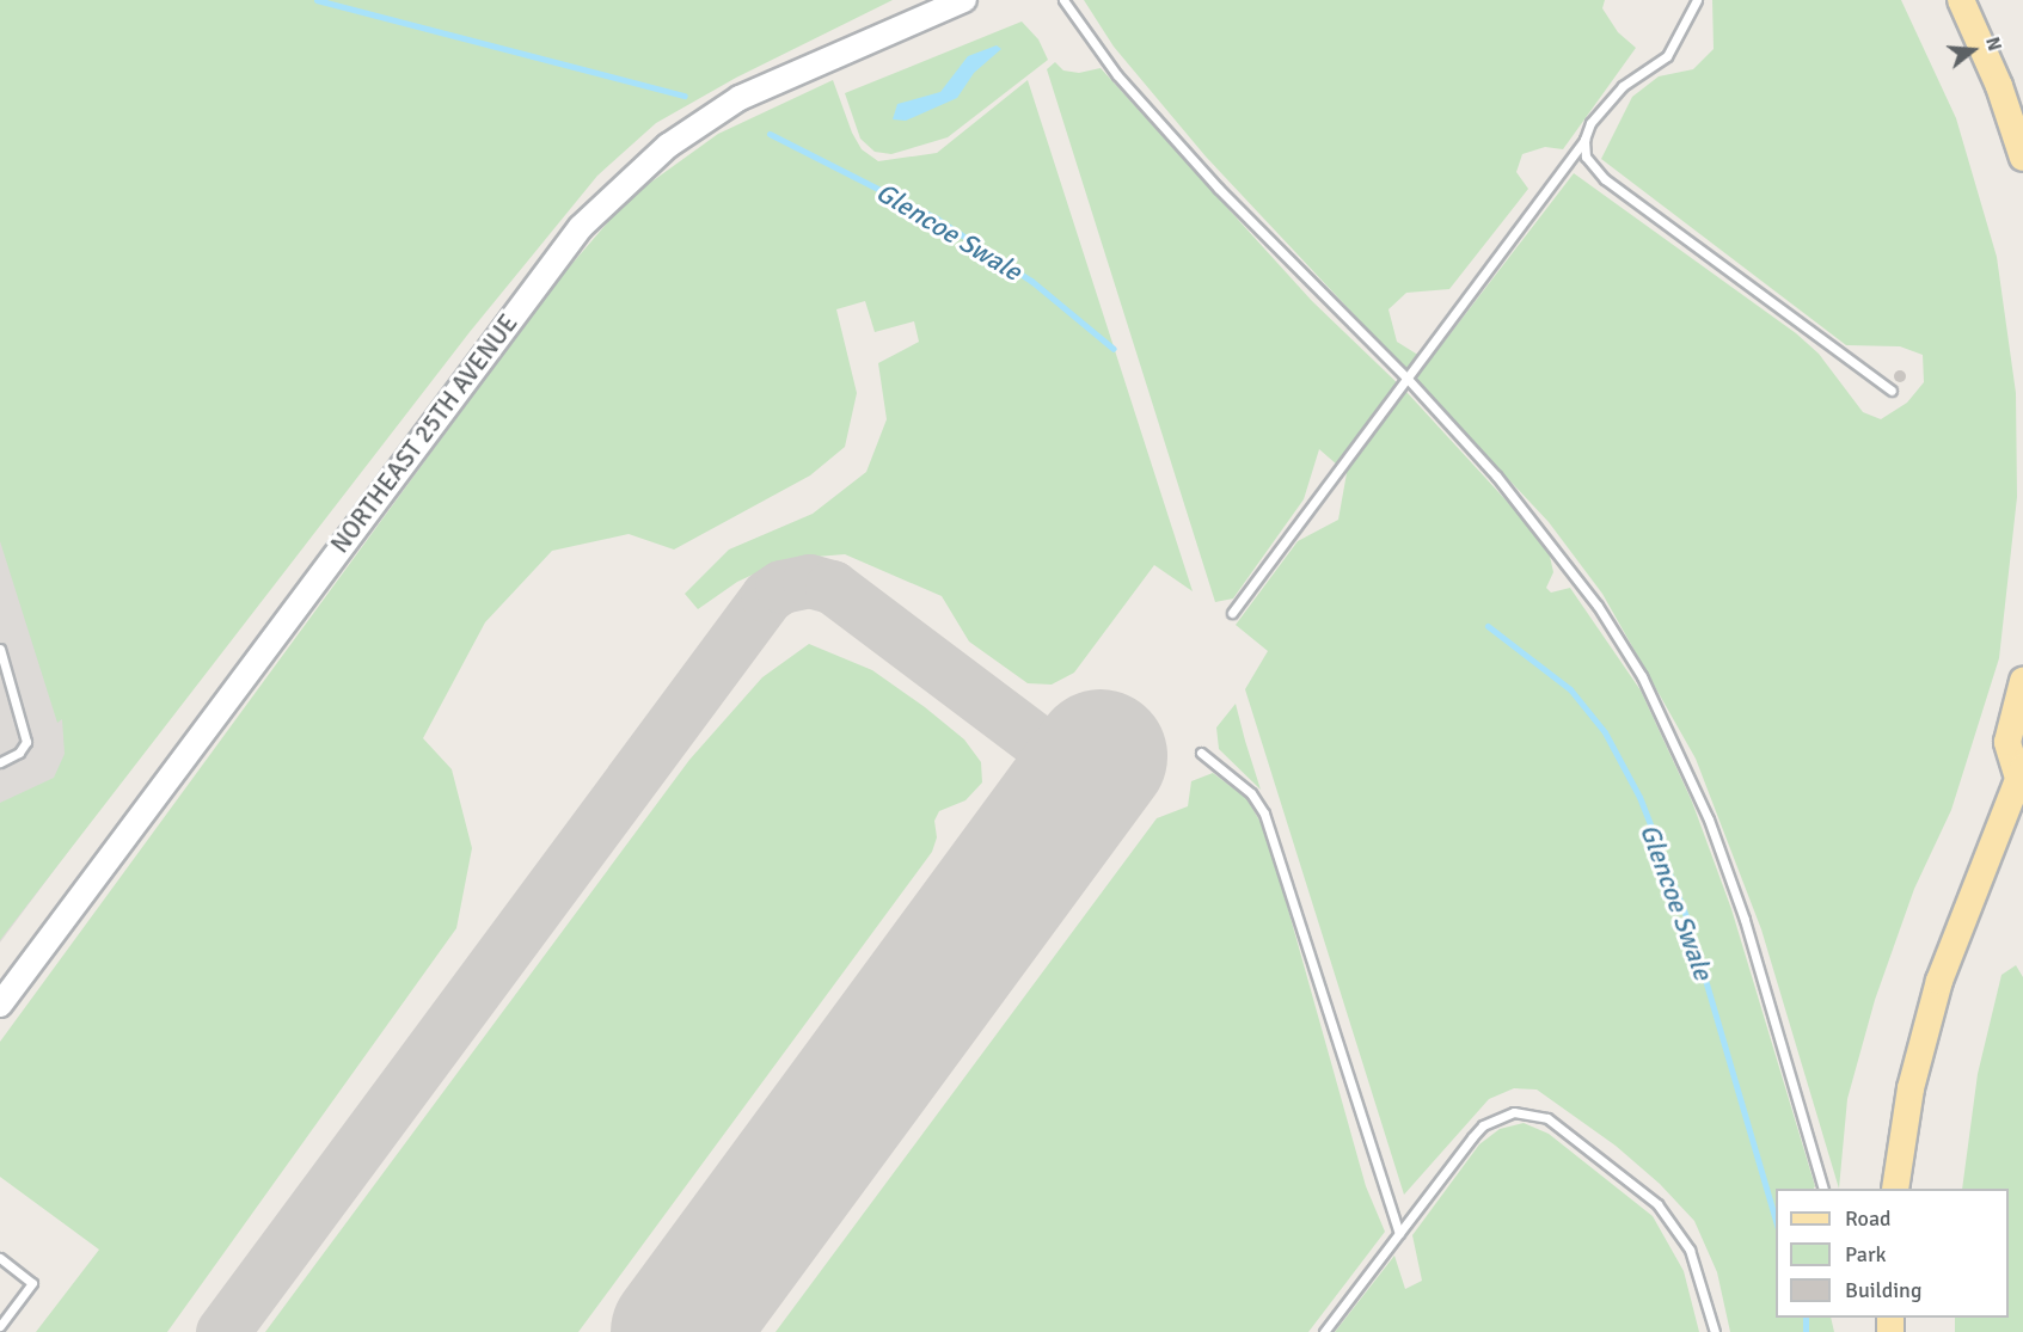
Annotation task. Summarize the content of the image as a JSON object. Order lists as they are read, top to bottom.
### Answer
{
  "streets": {
    "main road": ["NORTHEAST 25TH AVENUE"]
  },
  "water": ["Glencoe Swale"],
  "legend": ["Road", "Park", "Building"],
  "north": "right"
}
